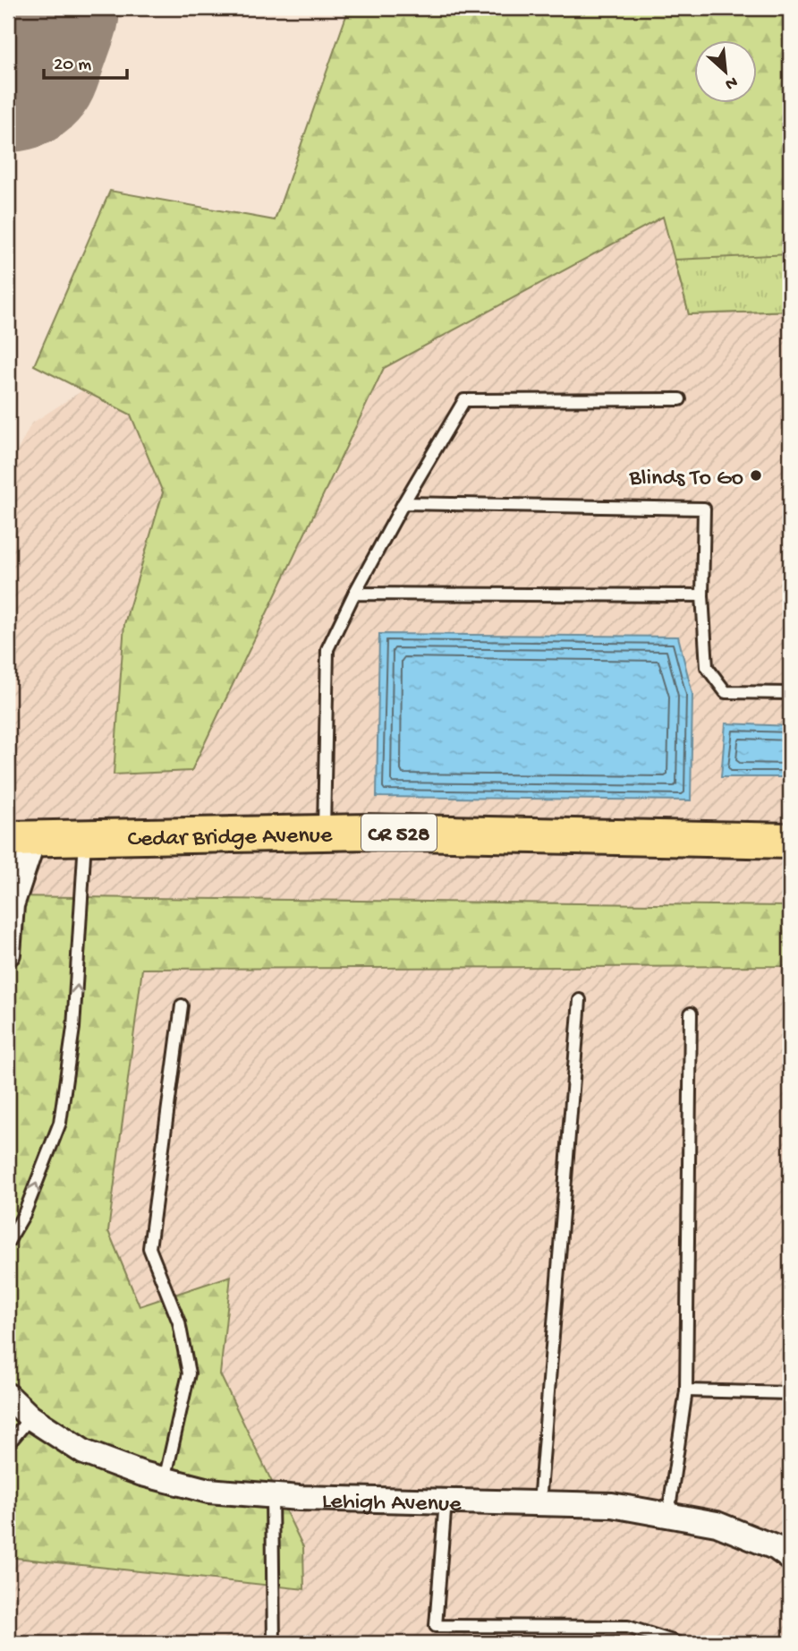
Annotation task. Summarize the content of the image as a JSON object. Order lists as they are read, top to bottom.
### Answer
{
  "streets": {
    "main road": ["CR 528", "Cedar Bridge Avenue"],
    "street": ["Lehigh Avenue"]
  },
  "places": ["Blinds To Go"],
  "scale_bar": "20 m",
  "north": "bottom right"
}
